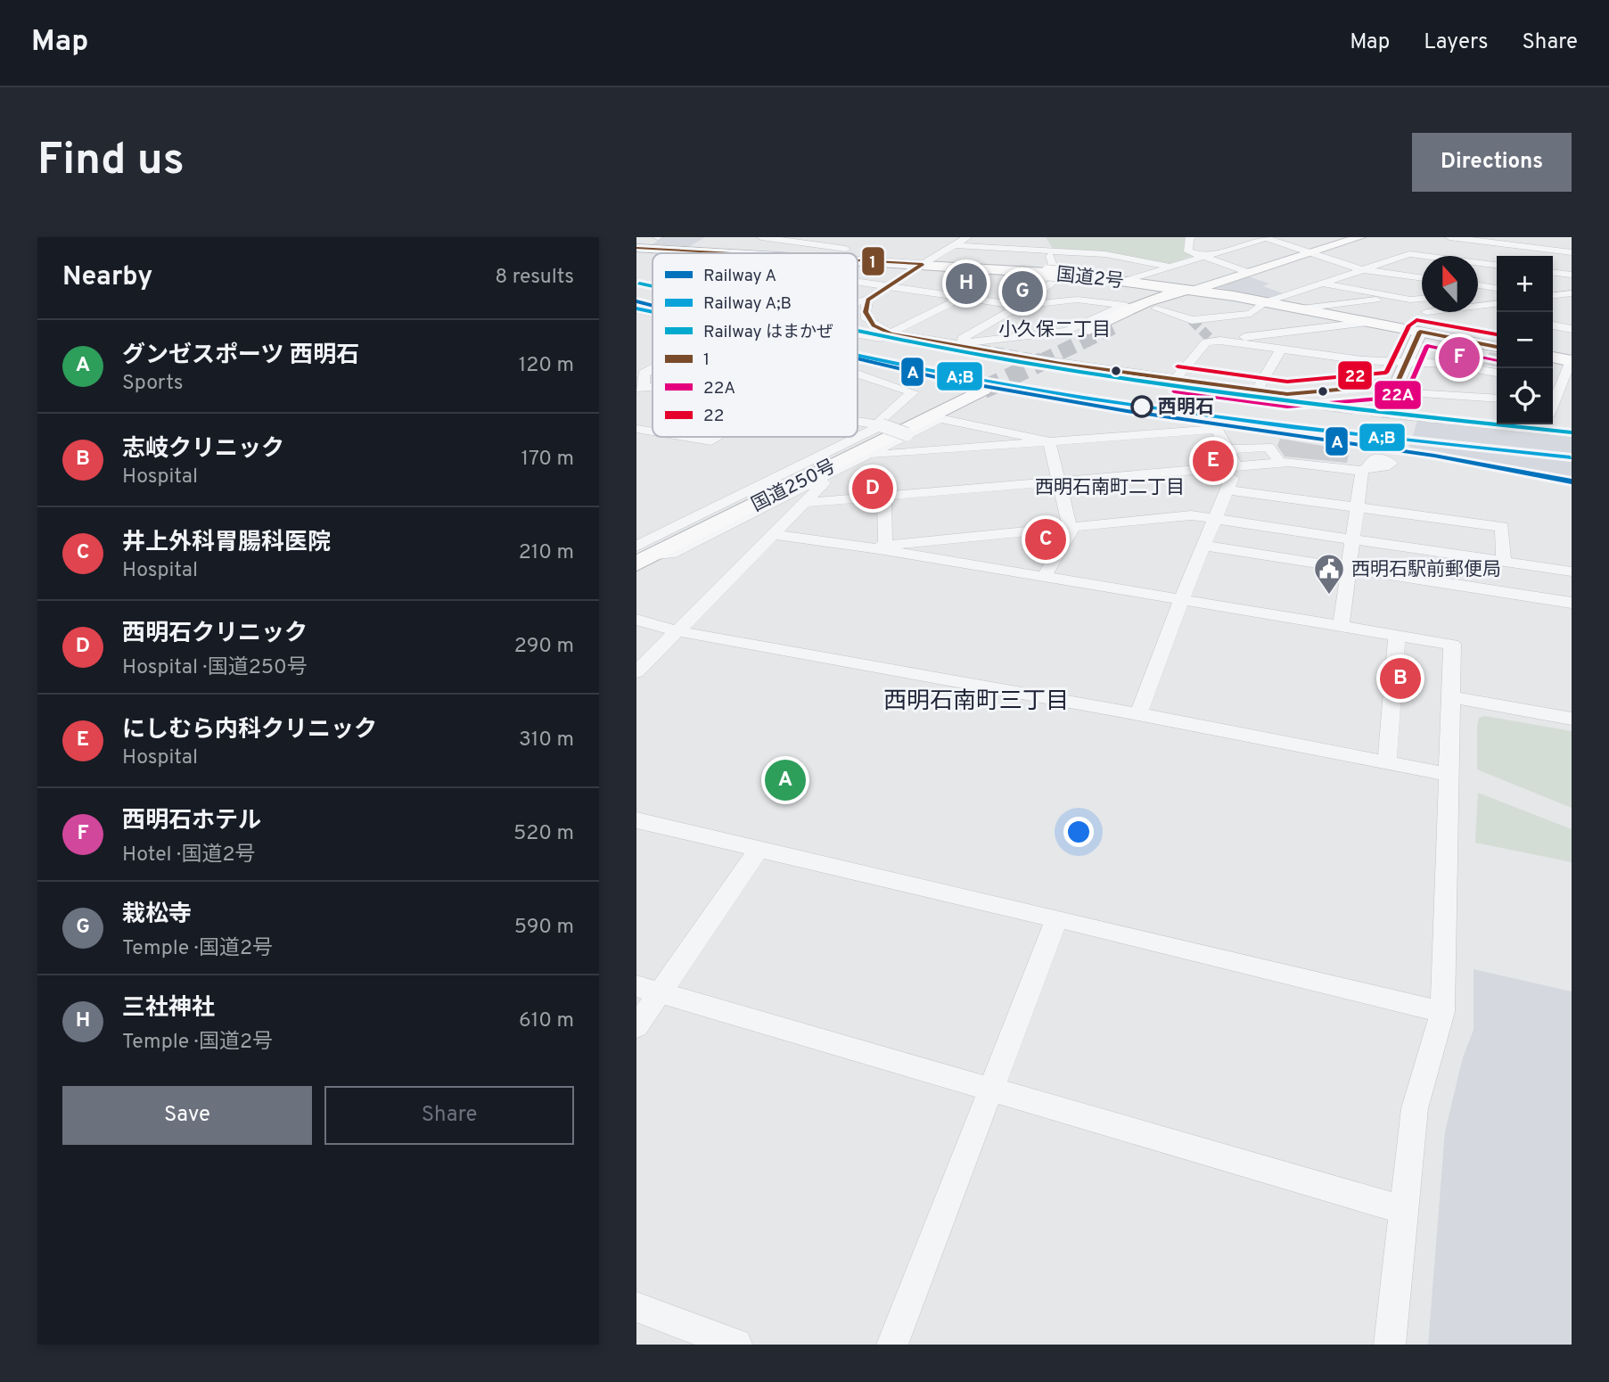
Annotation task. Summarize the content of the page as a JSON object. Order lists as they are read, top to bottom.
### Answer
{
  "streets": {
    "highway": ["国道2号", "国道250号"]
  },
  "districts": ["小久保二丁目", "西明石南町二丁目", "西明石南町三丁目"],
  "places": {
    "other": ["西明石"],
    "public building": ["西明石駅前郵便局"]
  },
  "lines": [
    "transit line 1",
    "rail line はまかぜ",
    "rail line A",
    "rail line A;B",
    "transit line 22",
    "transit line 22A"
  ],
  "legend": [
    "Railway A",
    "Railway A;B",
    "Railway はまかぜ",
    "1",
    "22A",
    "22"
  ],
  "north": "top",
  "page": {
    "header": "Map",
    "nav": ["Map", "Layers", "Share"],
    "buttons": [
      "Directions",
      ["Save", "Share"]
    ],
    "title": "Find us",
    "heading": ["Nearby", "8 results"],
    "map_buttons": ["+", "−"],
    "pins": [
      "H",
      "G",
      "F",
      "E",
      "D",
      "C",
      "B",
      "A"
    ],
    "list": [
      {
        "mark": "A",
        "name": "グンゼスポーツ 西明石",
        "note": "Sports",
        "value": "120 m"
      },
      {
        "mark": "B",
        "name": "志岐クリニック",
        "note": "Hospital",
        "value": "170 m"
      },
      {
        "mark": "C",
        "name": "井上外科胃腸科医院",
        "note": "Hospital",
        "value": "210 m"
      },
      {
        "mark": "D",
        "name": "西明石クリニック",
        "note": "Hospital · 国道250号",
        "value": "290 m"
      },
      {
        "mark": "E",
        "name": "にしむら内科クリニック",
        "note": "Hospital",
        "value": "310 m"
      },
      {
        "mark": "F",
        "name": "西明石ホテル",
        "note": "Hotel · 国道2号",
        "value": "520 m"
      },
      {
        "mark": "G",
        "name": "栽松寺",
        "note": "Temple · 国道2号",
        "value": "590 m"
      },
      {
        "mark": "H",
        "name": "三社神社",
        "note": "Temple · 国道2号",
        "value": "610 m"
      }
    ]
  }
}
